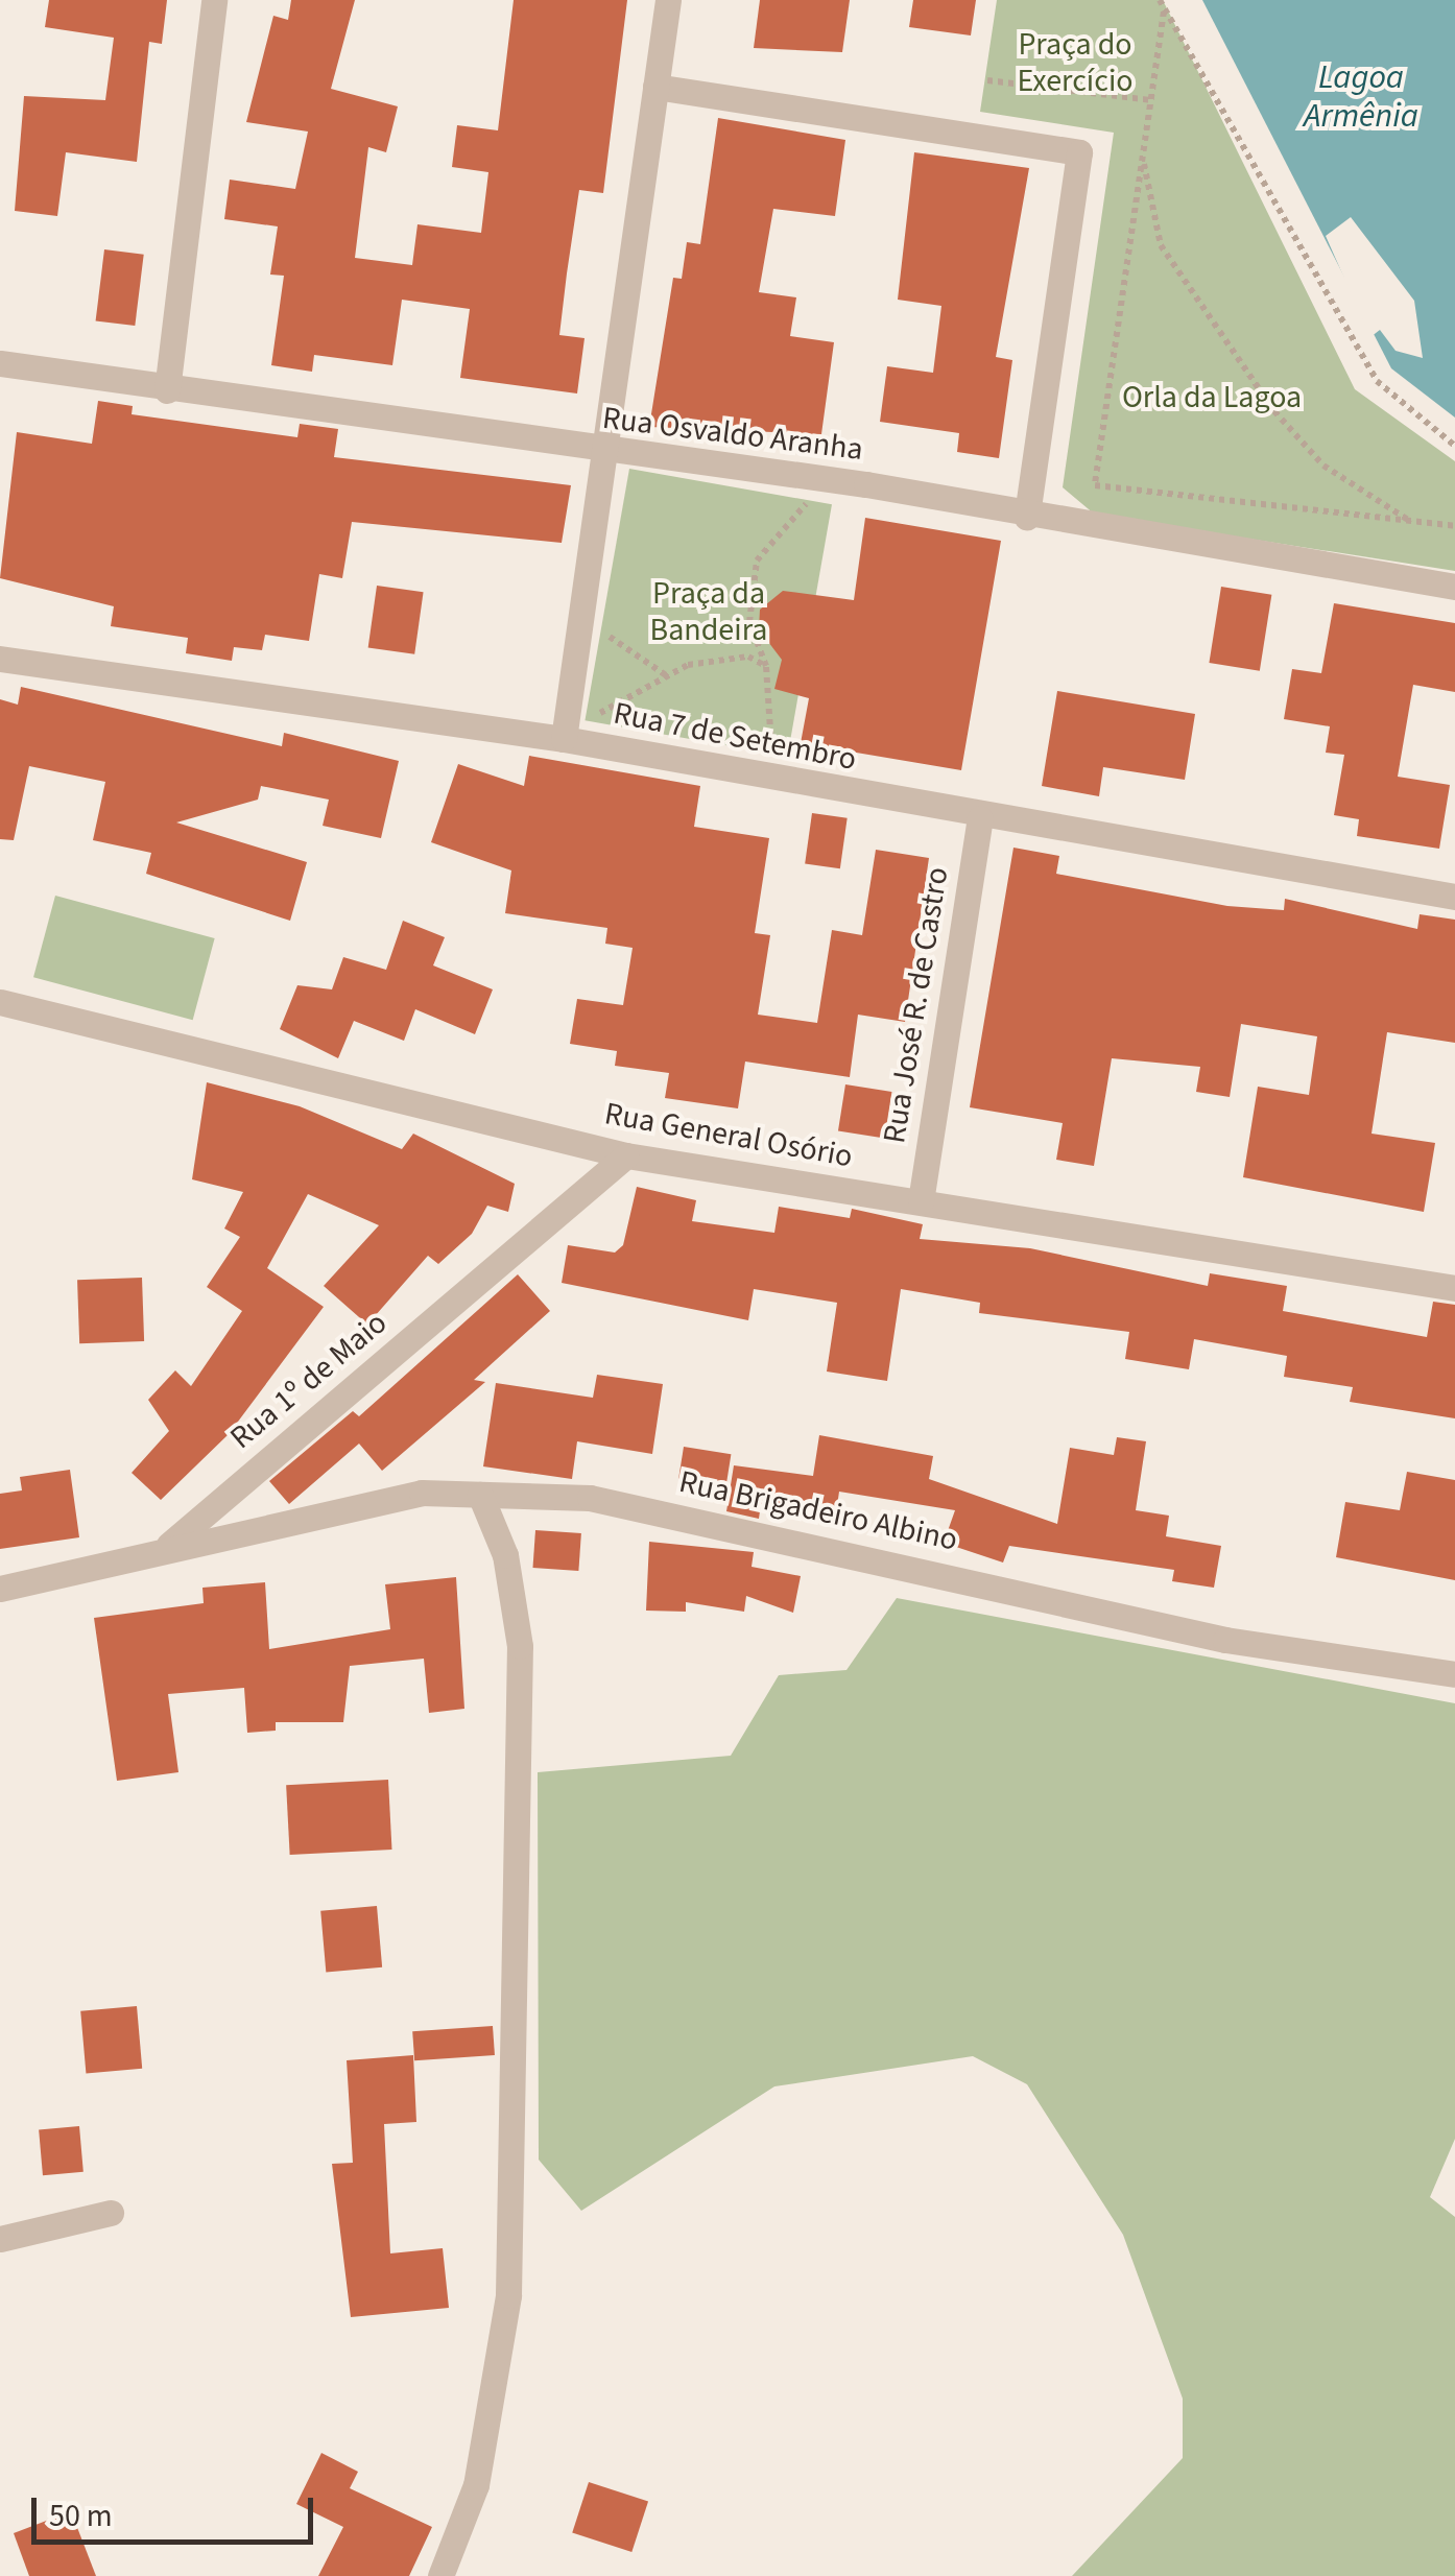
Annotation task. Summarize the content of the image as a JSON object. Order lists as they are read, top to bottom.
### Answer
{
  "streets": {
    "street": [
      "Rua Osvaldo Aranha",
      "Rua 7 de Setembro",
      "Rua José R. de Castro",
      "Rua General Osório",
      "Rua 1º de Maio",
      "Rua Brigadeiro Albino"
    ]
  },
  "crossings": [
    ["Rua 7 de Setembro", "Rua José R. de Castro"],
    ["Rua José R. de Castro", "Rua General Osório"],
    ["Rua General Osório", "Rua 1º de Maio"],
    ["Rua 1º de Maio", "Rua Brigadeiro Albino"]
  ],
  "water": ["Lagoa Armênia"],
  "parks": ["Praça do Exercício", "Orla da Lagoa", "Praça da Bandeira"],
  "scale_bar": "50 m"
}
